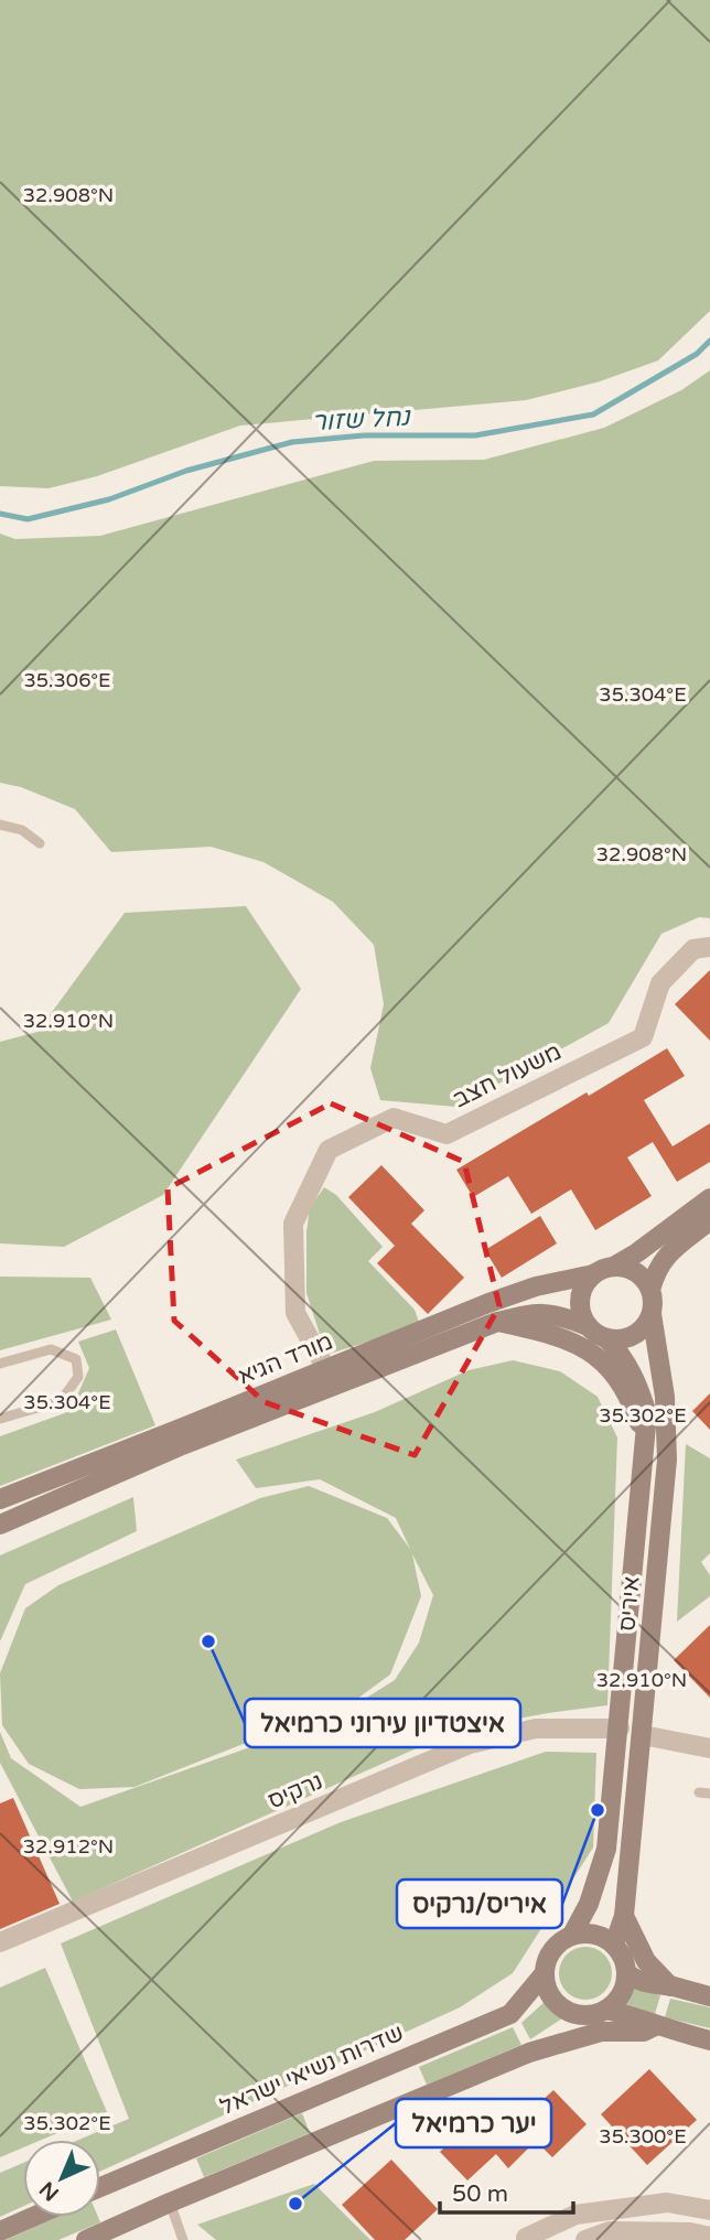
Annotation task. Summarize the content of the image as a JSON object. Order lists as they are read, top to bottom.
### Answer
{
  "streets": {
    "street": [
      "משעול חצב",
      "מורד הגיא",
      "איריס",
      "נרקיס",
      "שדרות נשיאי ישראל"
    ]
  },
  "crossings": [
    ["משעול חצב", "מורד הגיא"],
    ["מורד הגיא", "איריס"],
    ["איריס", "נרקיס"],
    ["איריס", "שדרות נשיאי ישראל"]
  ],
  "water": ["נחל שזור"],
  "places": ["איצטדיון עירוני כרמיאל", "איריס/נרקיס", "יער כרמיאל"],
  "scale_bar": "50 m",
  "north": "bottom left",
  "coordinates": [
    "32.908°N",
    "35.306°E",
    "35.304°E",
    "32.910°N",
    "35.302°E",
    "32.912°N",
    "35.300°E"
  ]
}
